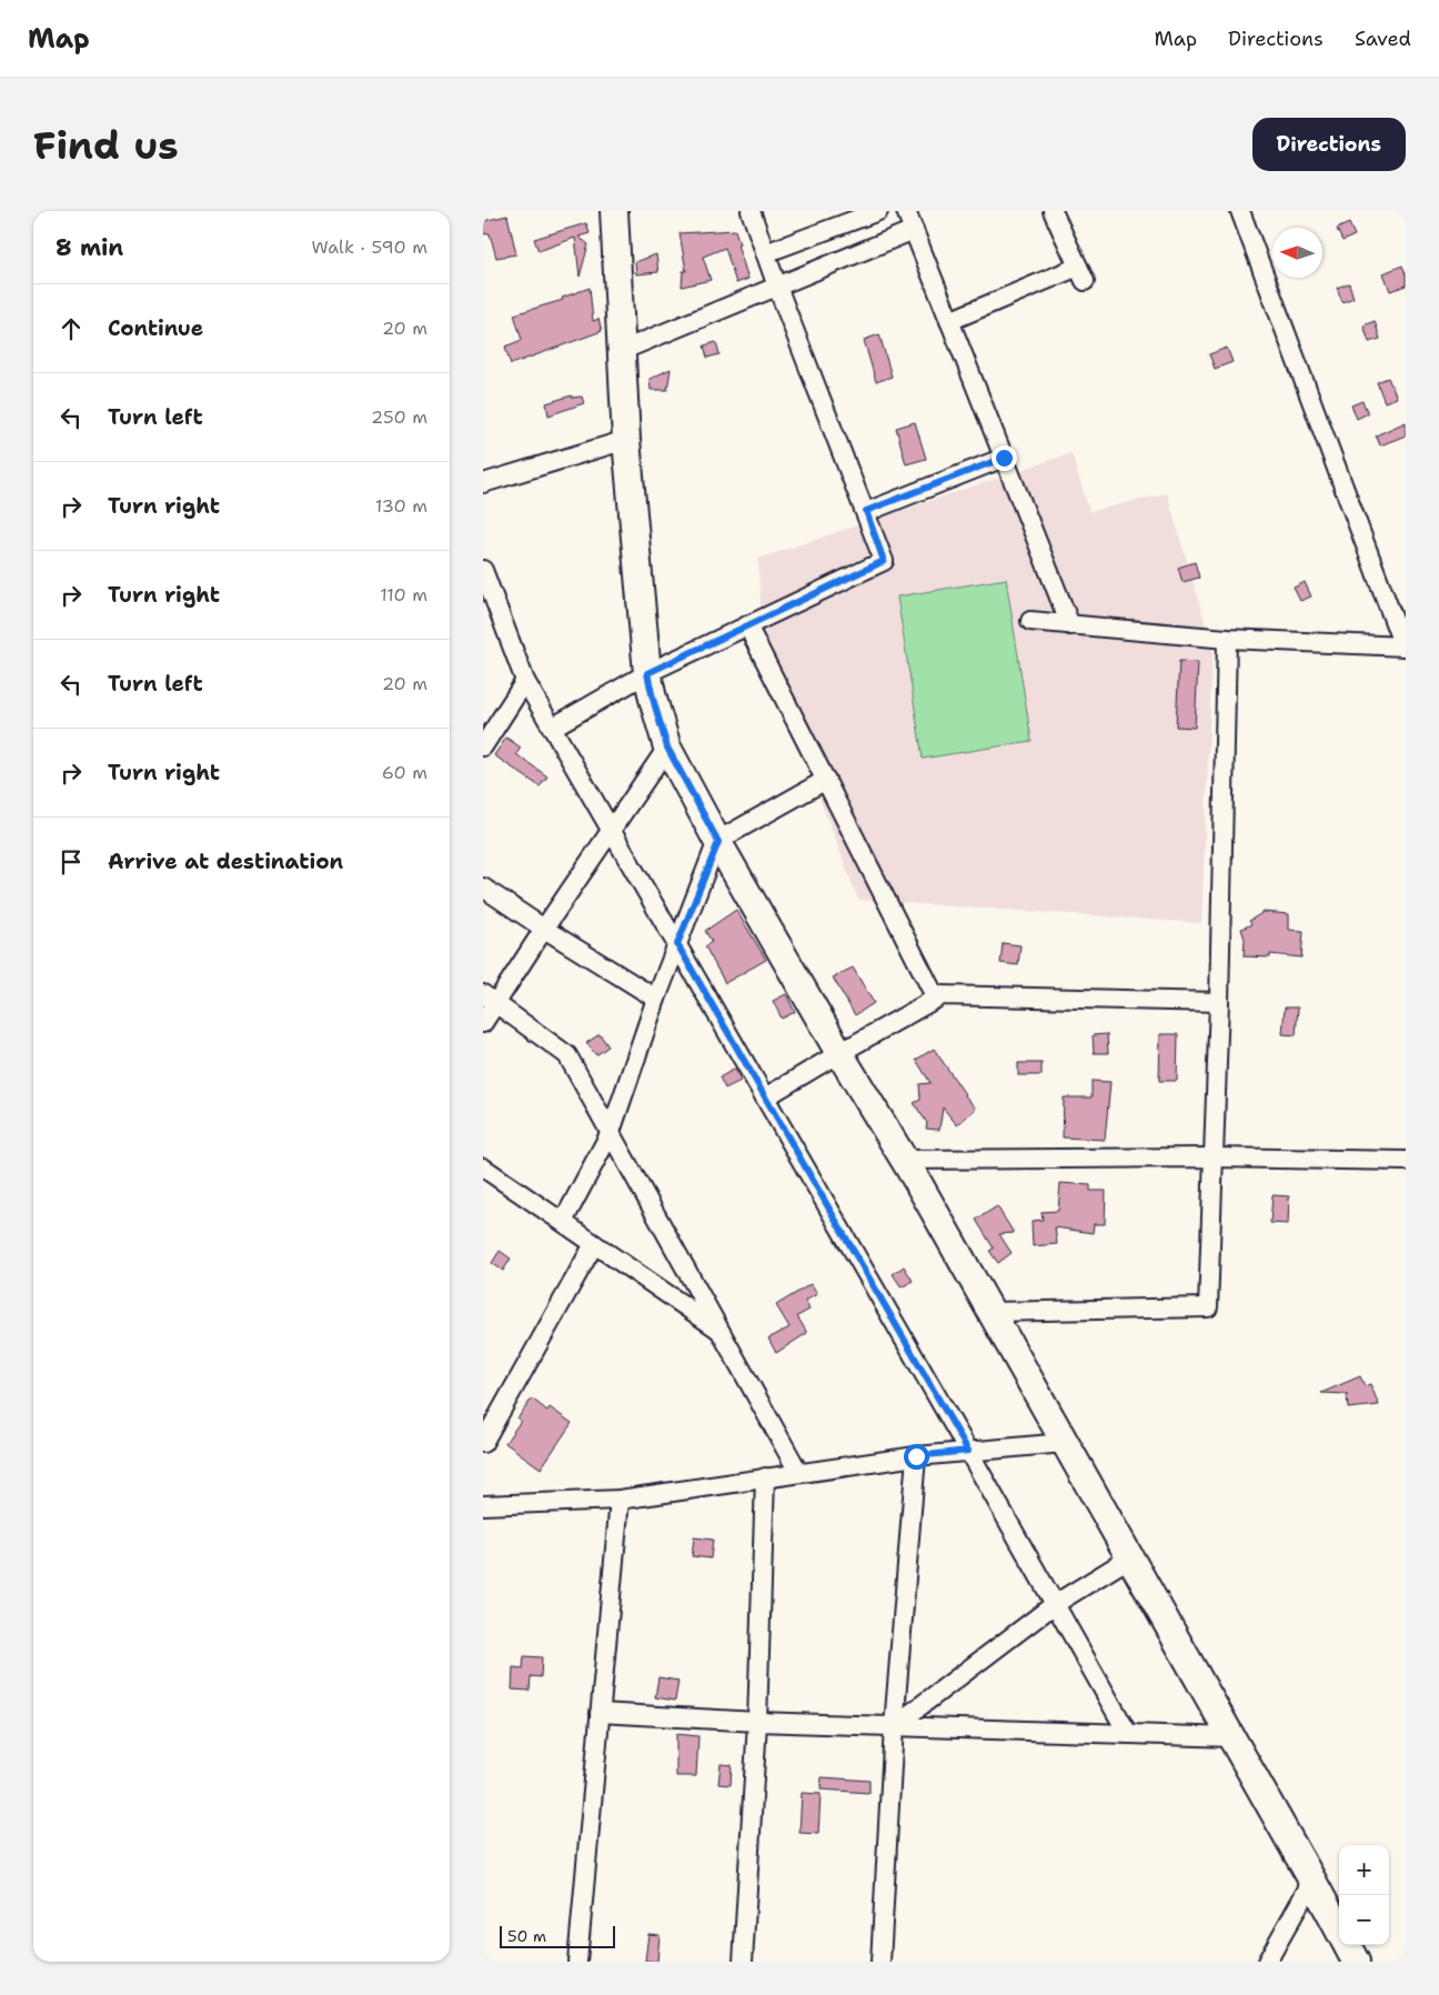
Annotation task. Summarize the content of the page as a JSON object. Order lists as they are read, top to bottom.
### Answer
{
  "scale_bar": "50 m",
  "north": "left",
  "page": {
    "header": "Map",
    "nav": ["Map", "Directions", "Saved"],
    "buttons": "Directions",
    "title": "Find us",
    "heading": ["8 min", "Walk · 590 m"],
    "list": [
      ["Continue", "20 m"],
      ["Turn left", "250 m"],
      ["Turn right", "130 m"],
      ["Turn right", "110 m"],
      ["Turn left", "20 m"],
      ["Turn right", "60 m"],
      "Arrive at destination"
    ],
    "map_buttons": ["+", "−"],
    "scale": "50 m"
  }
}
